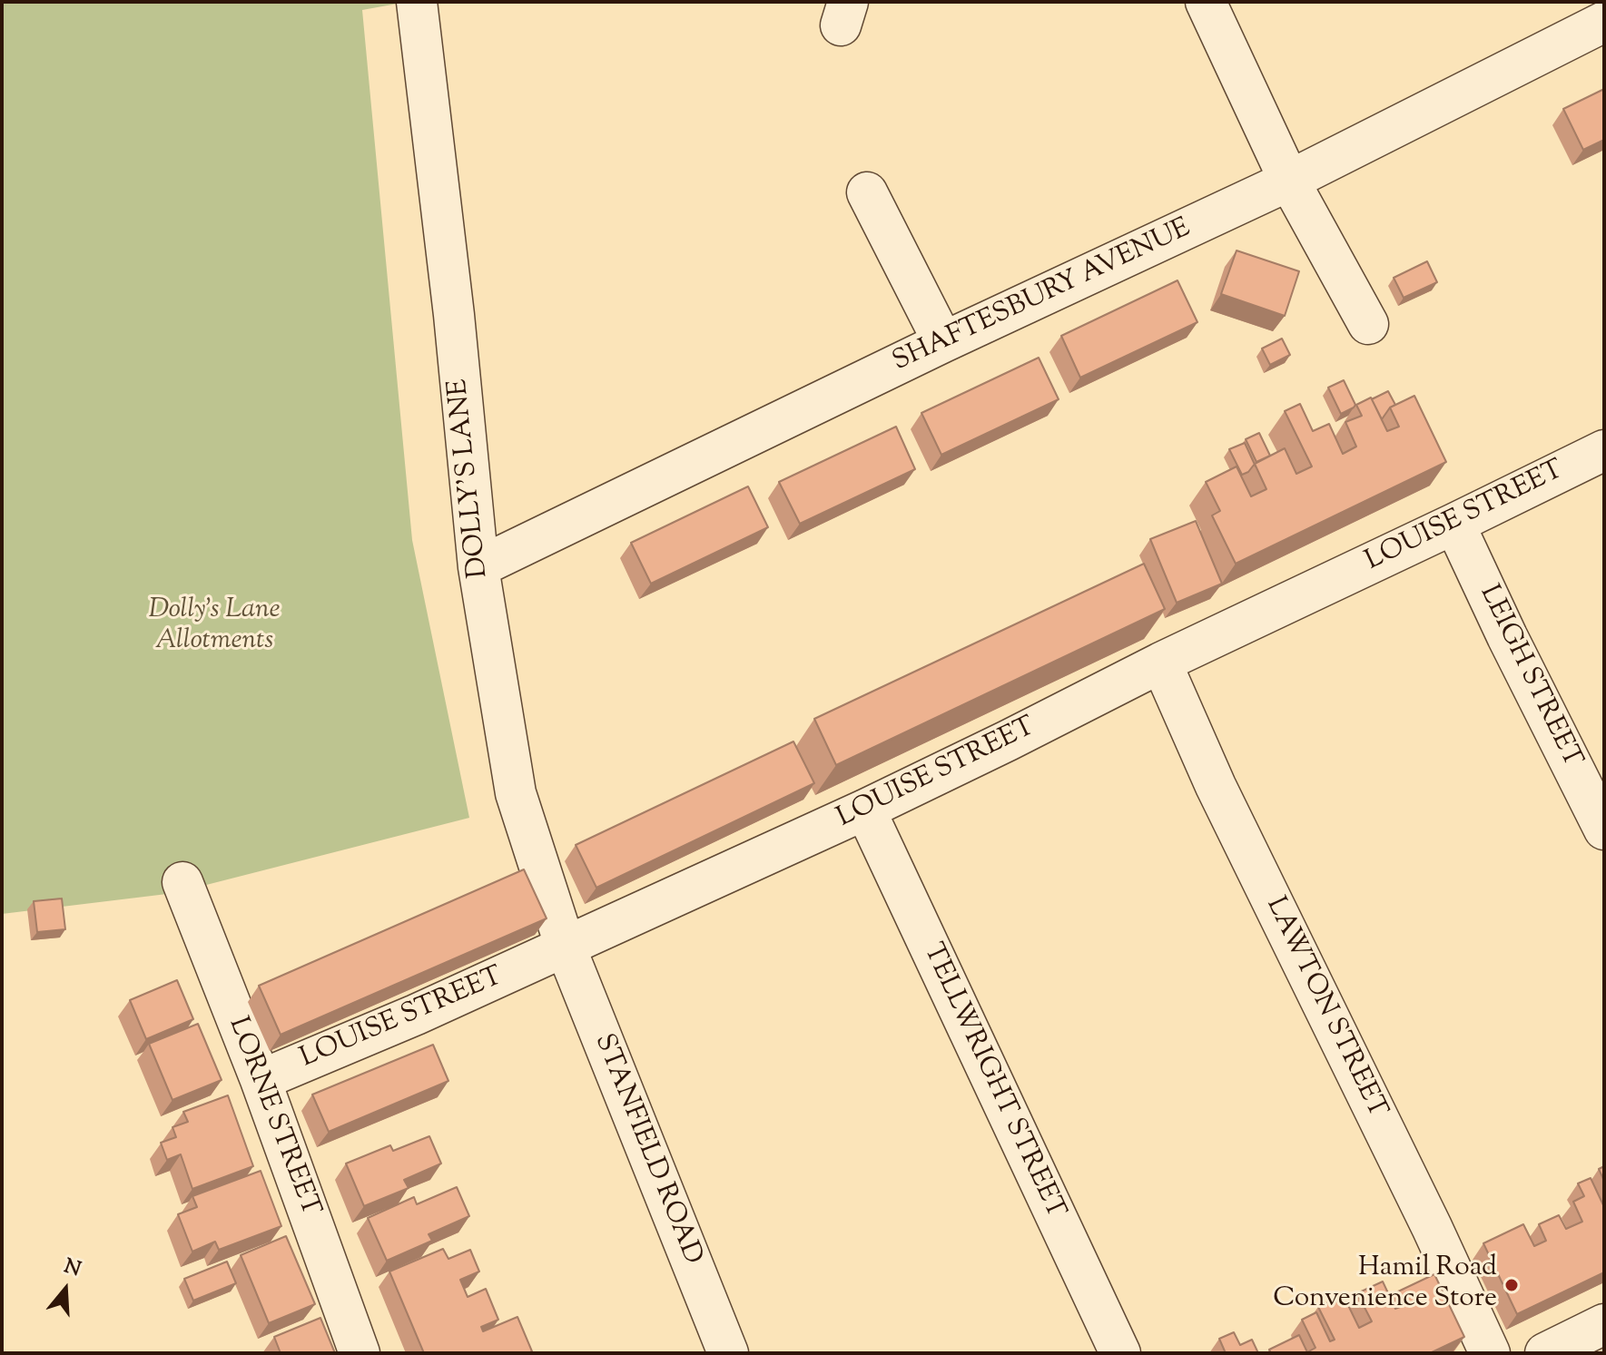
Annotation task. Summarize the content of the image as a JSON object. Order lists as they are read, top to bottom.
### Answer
{
  "streets": {
    "street": [
      "SHAFTESBURY AVENUE",
      "DOLLY'S LANE",
      "LOUISE STREET",
      "LEIGH STREET",
      "LAWTON STREET",
      "TELLWRIGHT STREET",
      "LORNE STREET",
      "STANFIELD ROAD"
    ]
  },
  "crossings": [
    ["SHAFTESBURY AVENUE", "DOLLY'S LANE"],
    ["DOLLY'S LANE", "LOUISE STREET"],
    ["DOLLY'S LANE", "STANFIELD ROAD"],
    ["LOUISE STREET", "LEIGH STREET"],
    ["LOUISE STREET", "LAWTON STREET"],
    ["LOUISE STREET", "TELLWRIGHT STREET"],
    ["LOUISE STREET", "LORNE STREET"],
    ["LOUISE STREET", "STANFIELD ROAD"]
  ],
  "parks": ["Dolly's Lane Allotments"],
  "places": ["Hamil Road Convenience Store"],
  "north": "top"
}
